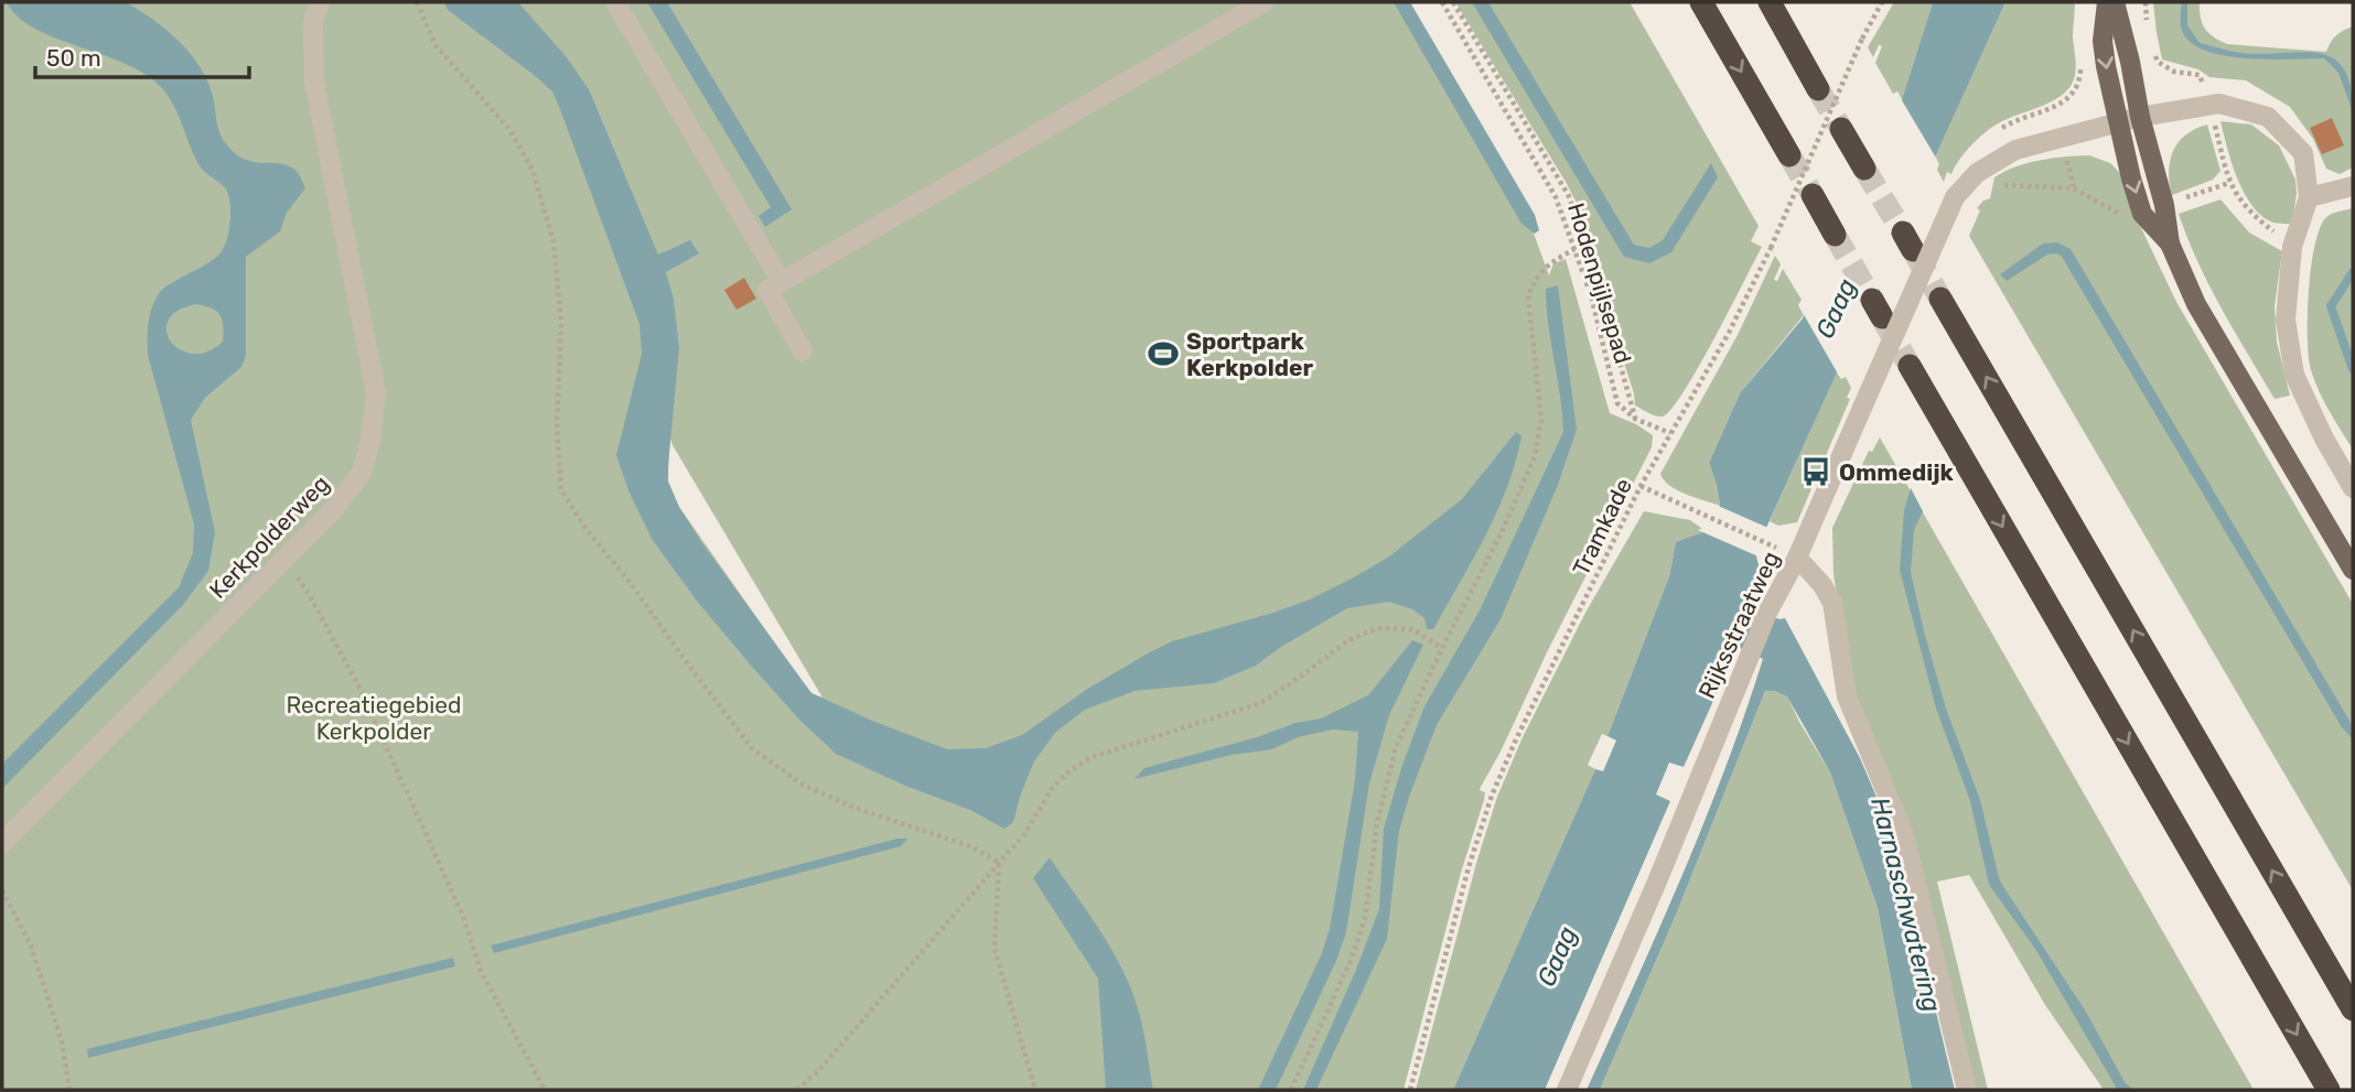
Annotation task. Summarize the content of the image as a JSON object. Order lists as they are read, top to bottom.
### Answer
{
  "streets": {
    "street": ["Kerkpolderweg", "Rijksstraatweg"],
    "path": ["Hodenpijlsepad", "Tramkade"]
  },
  "water": ["Gaag", "Harnaschwatering"],
  "parks": ["Recreatiegebied Kerkpolder"],
  "places": {
    "sports": ["Sportpark Kerkpolder"],
    "bus stop": ["Ommedijk"]
  },
  "scale_bar": "50 m"
}
